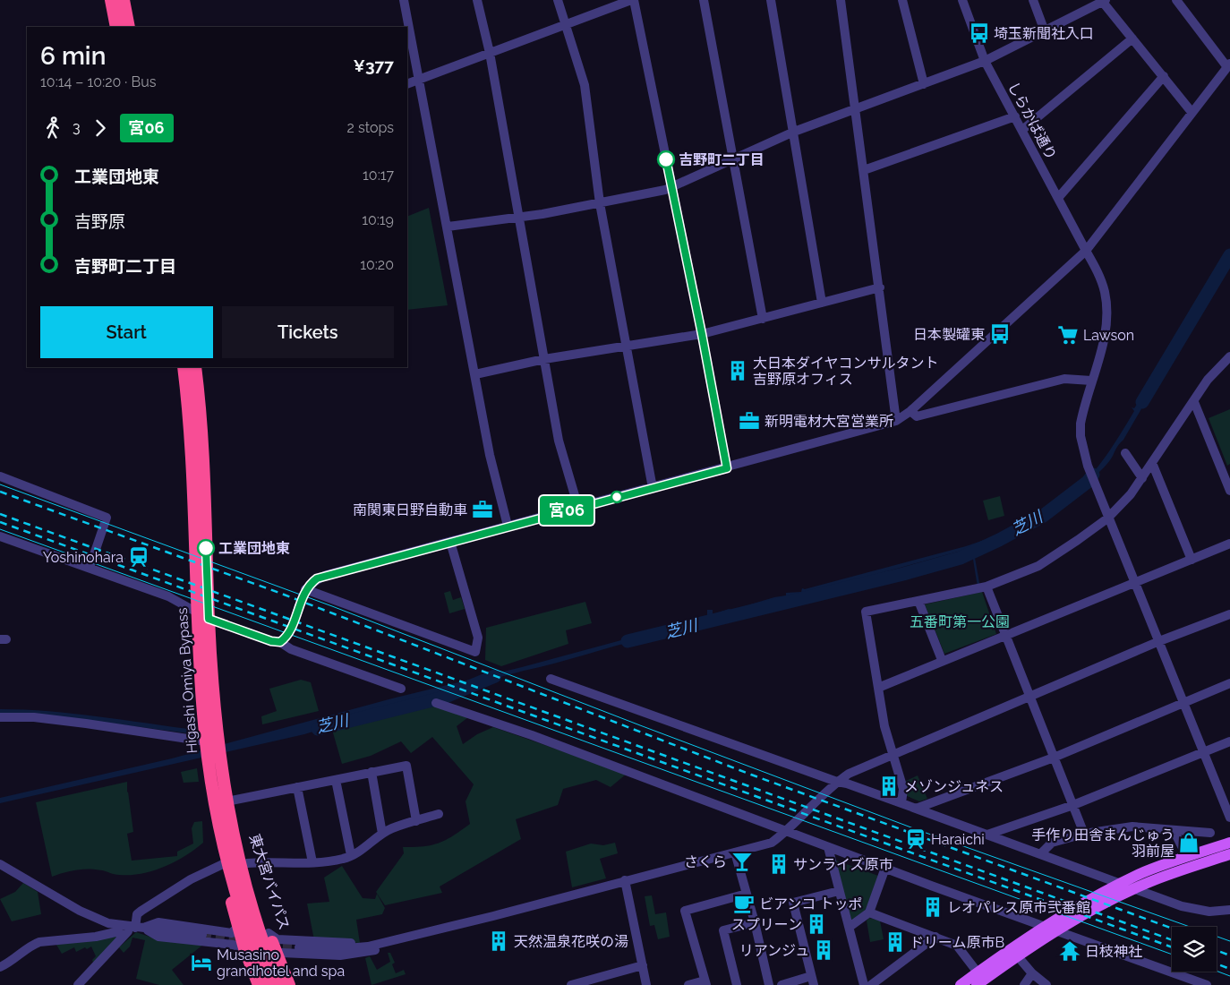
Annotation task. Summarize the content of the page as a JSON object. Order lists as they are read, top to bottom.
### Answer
{
  "streets": {
    "highway": ["Higashi Omiya Bypass", "東大宮バイパス"],
    "street": ["しらかば通り"]
  },
  "crossings": [
    ["Higashi Omiya Bypass", "東大宮バイパス"]
  ],
  "water": ["芝川"],
  "parks": ["五番町第一公園"],
  "places": {
    "bus stop": ["埼玉新聞社入口", "日本製罐東"],
    "other": ["吉野町二丁目", "工業団地東"],
    "supermarket": ["Lawson"],
    "building": [
      "大日本ダイヤコンサルタント 吉野原オフィス",
      "メゾンジュネス",
      "サンライズ原市",
      "レオパレス原市弐番館",
      "スプリーン",
      "天然温泉花咲の湯",
      "ドリーム原市B",
      "リアンジュ"
    ],
    "office": ["新明電材大宮営業所", "南関東日野自動車"],
    "station": ["Yoshinohara", "Haraichi"],
    "shop": ["手作り田舎まんじゅう 羽前屋"],
    "bar": ["さくら"],
    "cafe": ["ビアンコ トッポ"],
    "temple": ["日枝神社"],
    "hotel": ["Musasino grandhotel and spa"]
  },
  "lines": ["bus line 宮06"],
  "page": {
    "on_map": "宮06",
    "heading": ["6 min", "10:14 – 10:20 · Bus", "¥377"],
    "legs": ["3", "宮06", "2 stops"],
    "list": [
      {
        "name": "工業団地東",
        "value": "10:17"
      },
      {
        "name": "吉野原",
        "value": "10:19"
      },
      {
        "name": "吉野町二丁目",
        "value": "10:20"
      }
    ],
    "buttons": ["Start", "Tickets"]
  }
}
